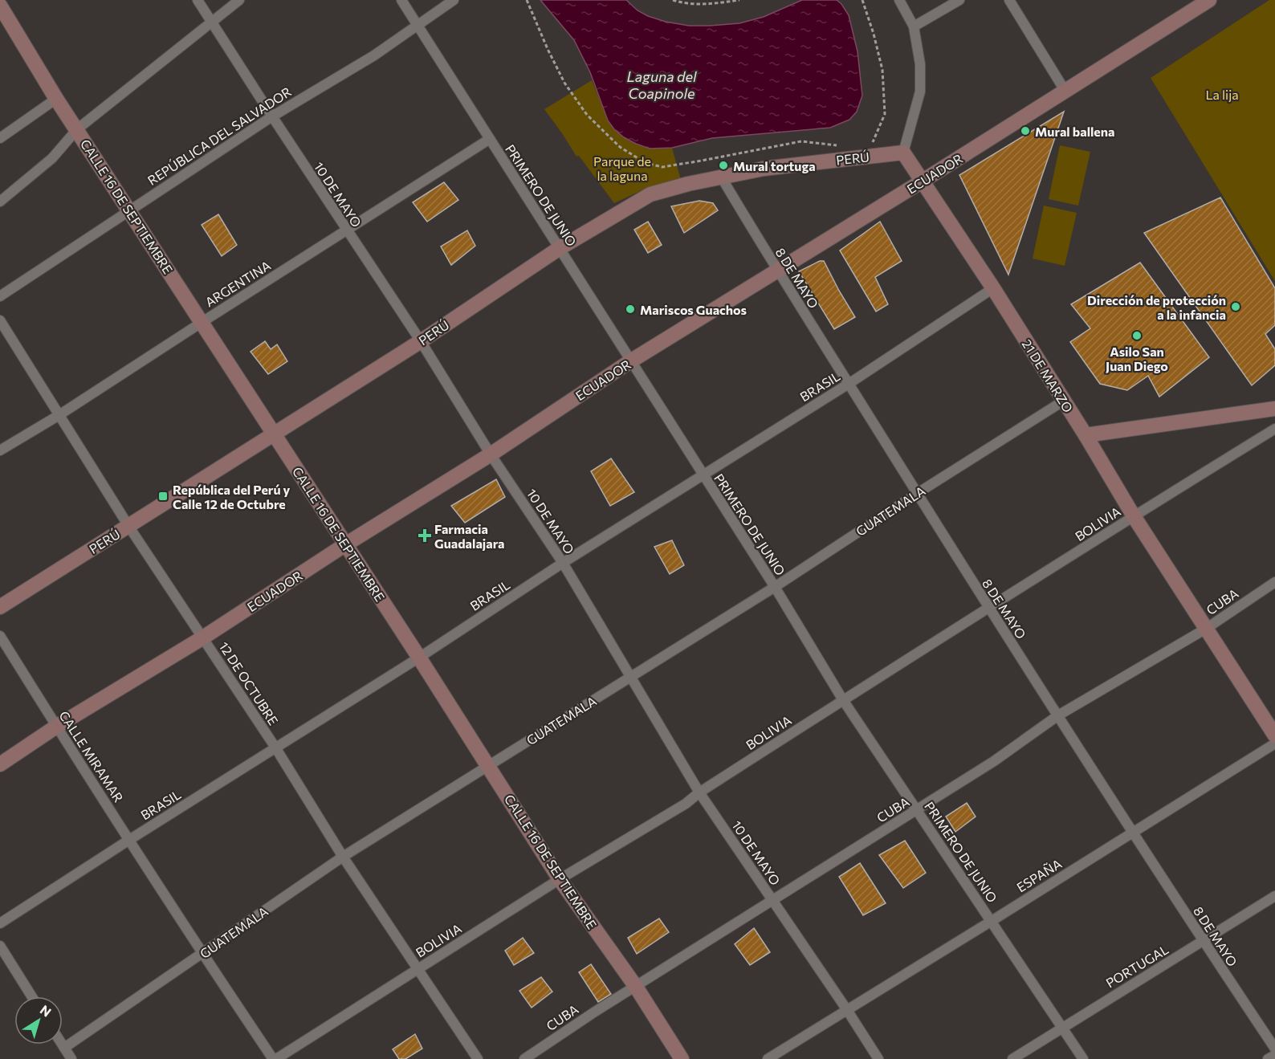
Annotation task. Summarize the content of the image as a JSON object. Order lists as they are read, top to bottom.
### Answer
{
  "streets": {
    "street": [
      "REPÚBLICA DEL SALVADOR",
      "PERÚ",
      "ECUADOR",
      "10 DE MAYO",
      "PRIMERO DE JUNIO",
      "CALLE 16 DE SEPTIEMBRE",
      "8 DE MAYO",
      "ARGENTINA",
      "21 DE MARZO",
      "BRASIL",
      "GUATEMALA",
      "BOLIVIA",
      "CUBA",
      "12 DE OCTUBRE",
      "CALLE MIRAMAR",
      "ESPAÑA",
      "PORTUGAL"
    ]
  },
  "crossings": [
    ["REPÚBLICA DEL SALVADOR", "10 DE MAYO"],
    ["REPÚBLICA DEL SALVADOR", "PRIMERO DE JUNIO"],
    ["REPÚBLICA DEL SALVADOR", "CALLE 16 DE SEPTIEMBRE"],
    ["PERÚ", "10 DE MAYO"],
    ["PERÚ", "PRIMERO DE JUNIO"],
    ["PERÚ", "CALLE 16 DE SEPTIEMBRE"],
    ["PERÚ", "8 DE MAYO"],
    ["PERÚ", "21 DE MARZO"],
    ["PERÚ", "12 DE OCTUBRE"],
    ["ECUADOR", "10 DE MAYO"],
    ["ECUADOR", "PRIMERO DE JUNIO"],
    ["ECUADOR", "CALLE 16 DE SEPTIEMBRE"],
    ["ECUADOR", "8 DE MAYO"],
    ["ECUADOR", "21 DE MARZO"],
    ["ECUADOR", "12 DE OCTUBRE"],
    ["ECUADOR", "CALLE MIRAMAR"],
    ["10 DE MAYO", "ARGENTINA"],
    ["10 DE MAYO", "BRASIL"],
    ["10 DE MAYO", "GUATEMALA"],
    ["10 DE MAYO", "BOLIVIA"],
    ["10 DE MAYO", "CUBA"],
    ["10 DE MAYO", "ESPAÑA"],
    ["PRIMERO DE JUNIO", "ARGENTINA"],
    ["PRIMERO DE JUNIO", "BRASIL"],
    ["PRIMERO DE JUNIO", "GUATEMALA"],
    ["PRIMERO DE JUNIO", "BOLIVIA"],
    ["PRIMERO DE JUNIO", "CUBA"],
    ["PRIMERO DE JUNIO", "ESPAÑA"],
    ["PRIMERO DE JUNIO", "PORTUGAL"],
    ["CALLE 16 DE SEPTIEMBRE", "ARGENTINA"],
    ["CALLE 16 DE SEPTIEMBRE", "BRASIL"],
    ["CALLE 16 DE SEPTIEMBRE", "GUATEMALA"],
    ["CALLE 16 DE SEPTIEMBRE", "BOLIVIA"],
    ["CALLE 16 DE SEPTIEMBRE", "CUBA"],
    ["8 DE MAYO", "BRASIL"],
    ["8 DE MAYO", "GUATEMALA"],
    ["8 DE MAYO", "BOLIVIA"],
    ["8 DE MAYO", "CUBA"],
    ["8 DE MAYO", "ESPAÑA"],
    ["8 DE MAYO", "PORTUGAL"],
    ["ARGENTINA", "12 DE OCTUBRE"],
    ["21 DE MARZO", "BRASIL"],
    ["21 DE MARZO", "GUATEMALA"],
    ["21 DE MARZO", "BOLIVIA"],
    ["21 DE MARZO", "CUBA"],
    ["BRASIL", "12 DE OCTUBRE"],
    ["BRASIL", "CALLE MIRAMAR"],
    ["GUATEMALA", "12 DE OCTUBRE"],
    ["GUATEMALA", "CALLE MIRAMAR"],
    ["BOLIVIA", "12 DE OCTUBRE"],
    ["BOLIVIA", "CALLE MIRAMAR"]
  ],
  "water": ["Laguna del Coapinole"],
  "parks": ["La lija", "Parque de la laguna"],
  "places": {
    "other": [
      "Mural ballena",
      "Mural tortuga",
      "Dirección de protección a la infancia",
      "Mariscos Guachos",
      "Asilo San Juan Diego"
    ],
    "transit": ["República del Perú y Calle 12 de Octubre"],
    "health": ["Farmacia Guadalajara"]
  },
  "north": "top right"
}
